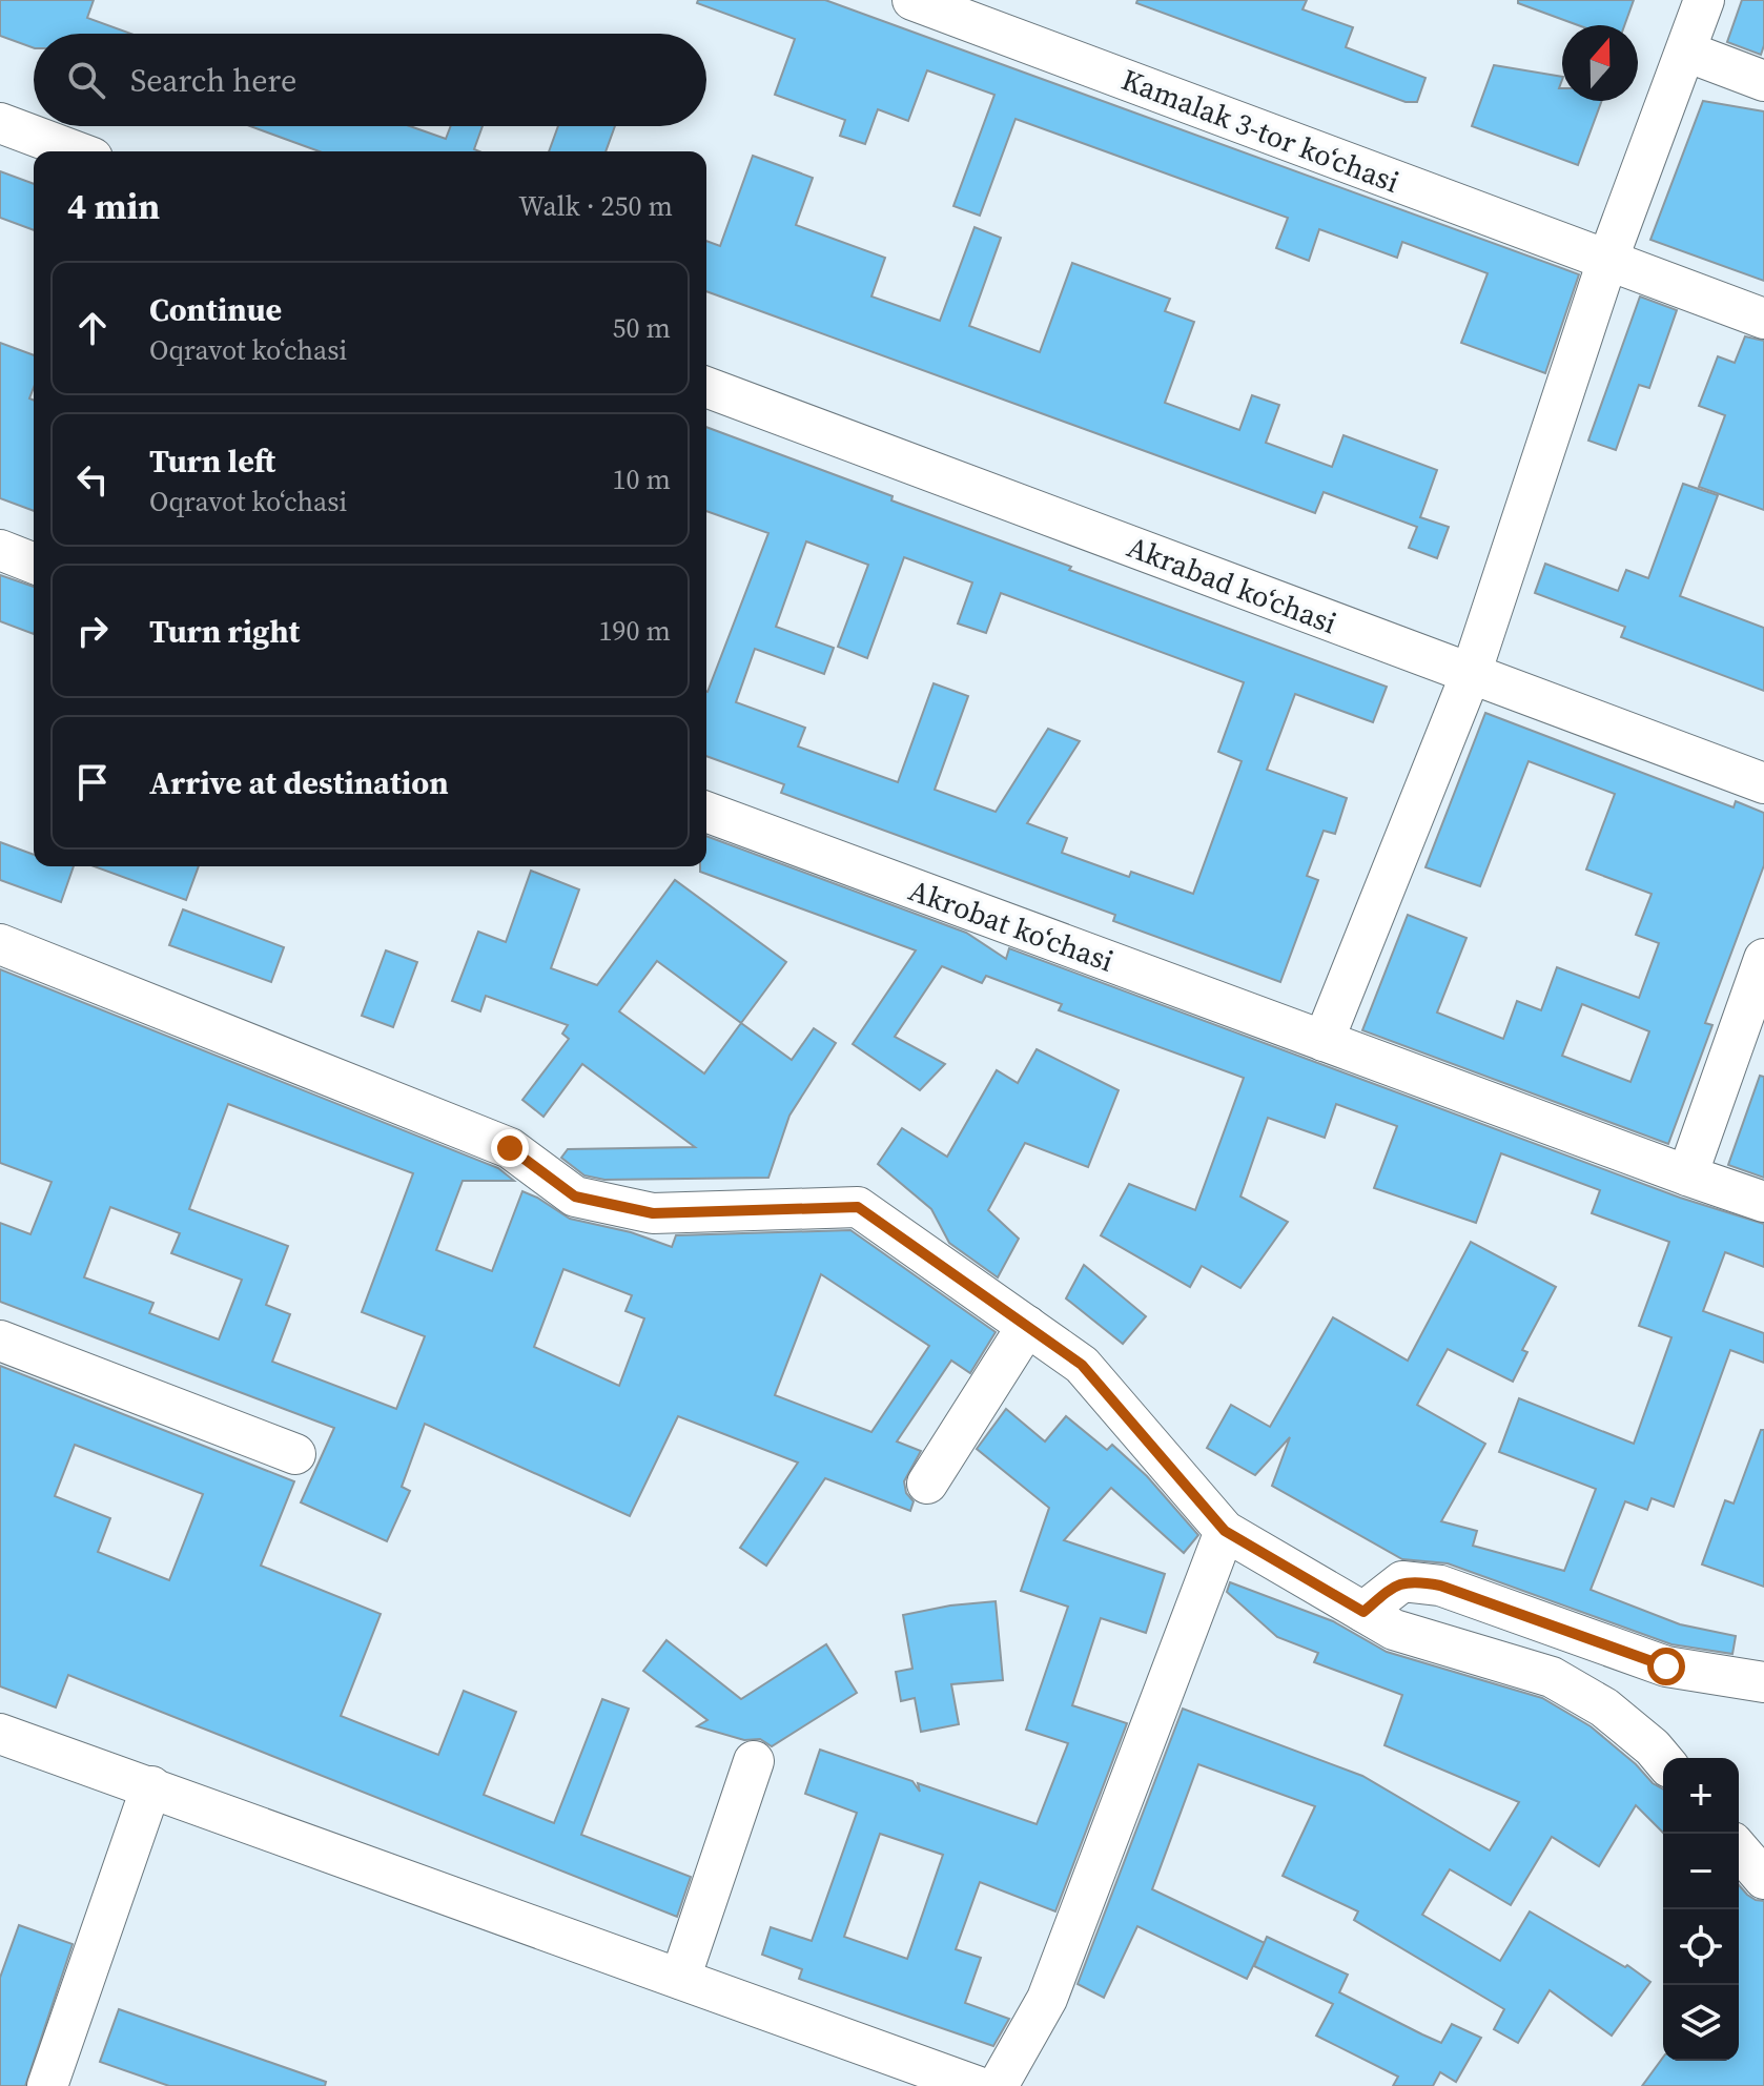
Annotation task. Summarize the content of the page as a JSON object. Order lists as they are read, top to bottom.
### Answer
{
  "streets": {
    "street": ["Kamalak 3-tor koʻchasi", "Akrabad koʻchasi", "Akrobat koʻchasi"]
  },
  "north": "top",
  "page": {
    "search": "Search here",
    "heading": ["4 min", "Walk · 250 m"],
    "list": [
      ["Continue", "Oqravot koʻchasi", "50 m"],
      ["Turn left", "Oqravot koʻchasi", "10 m"],
      ["Turn right", "190 m"],
      "Arrive at destination"
    ],
    "map_buttons": ["+", "−"]
  }
}
